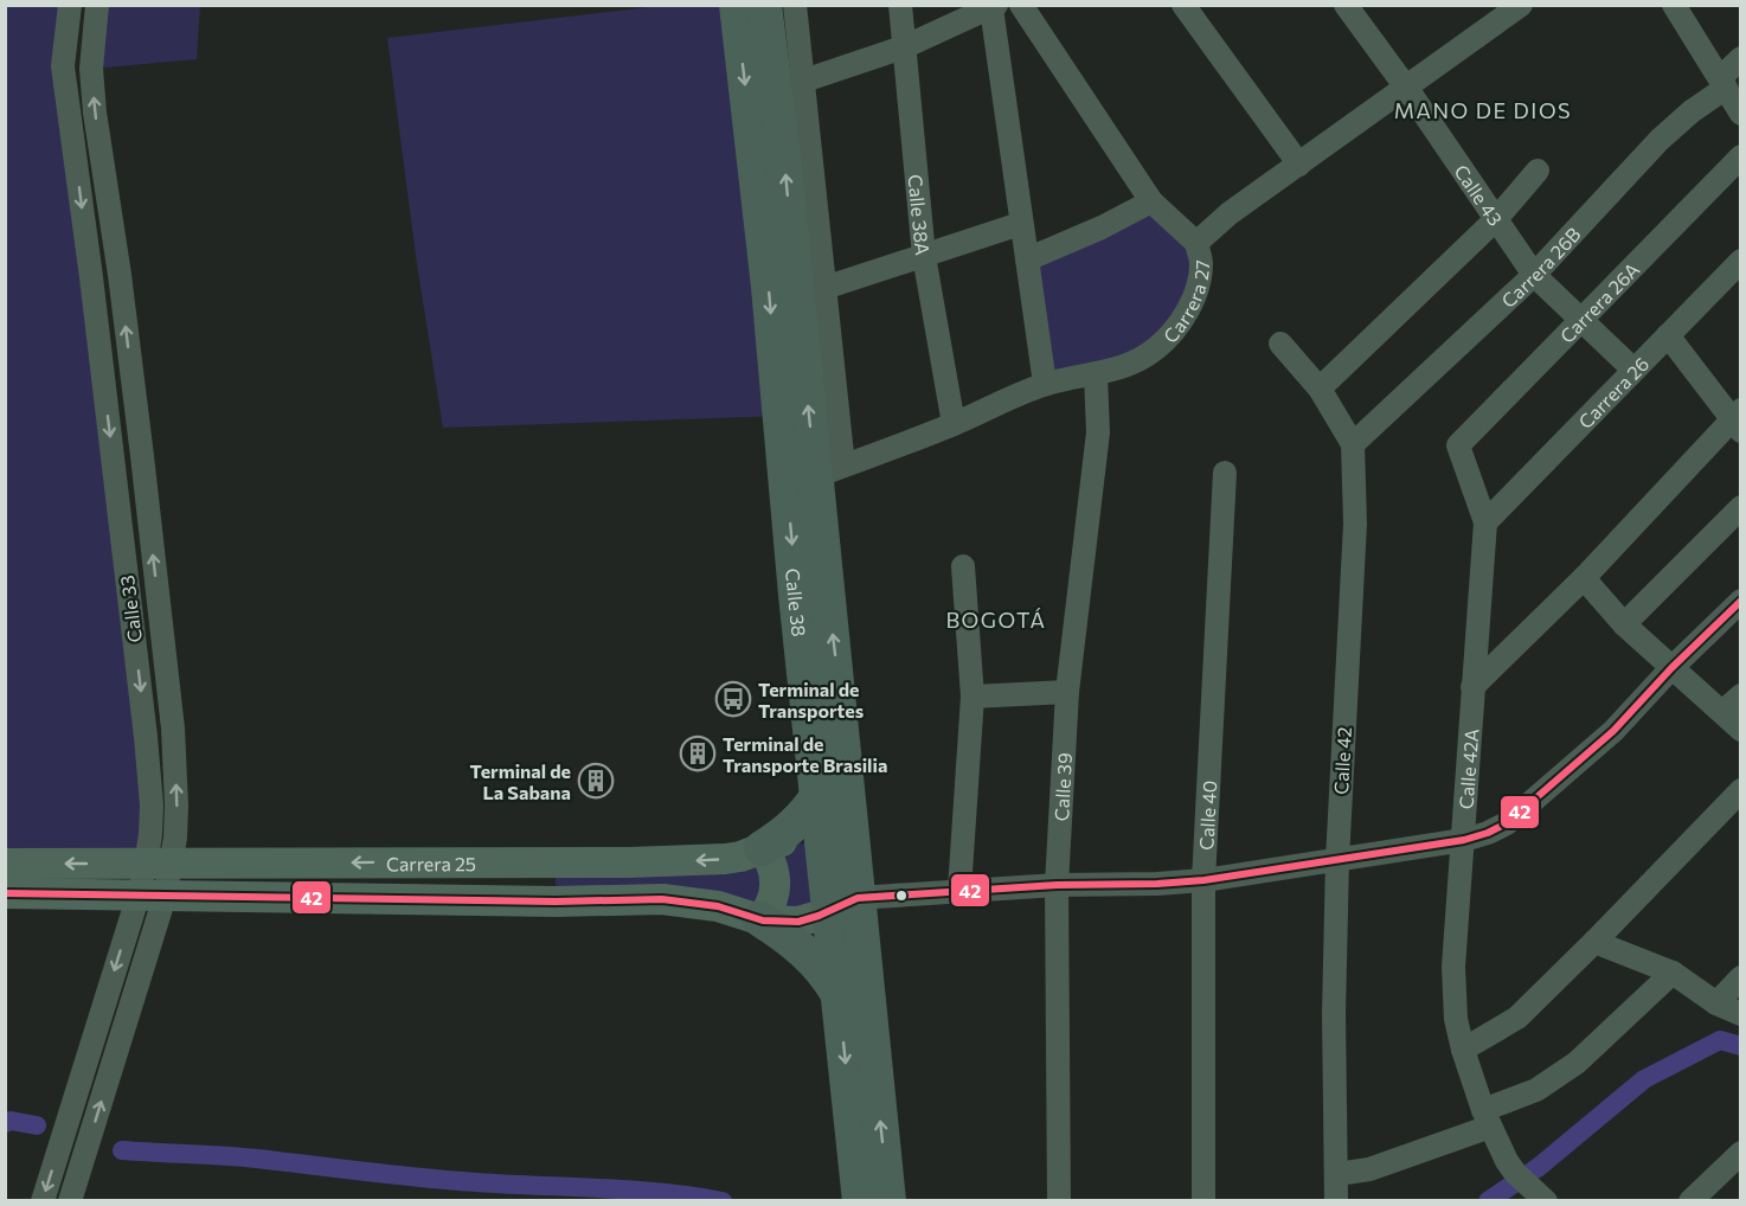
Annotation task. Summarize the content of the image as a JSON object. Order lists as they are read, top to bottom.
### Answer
{
  "streets": {
    "highway": ["Calle 38"],
    "main road": ["Carrera 25"],
    "street": [
      "Calle 43",
      "Calle 38A",
      "Carrera 26B",
      "Carrera 27",
      "Carrera 26A",
      "Carrera 26",
      "Calle 33",
      "Calle 42",
      "Calle 42A",
      "Calle 39",
      "Calle 40"
    ]
  },
  "crossings": [
    ["Calle 43", "Carrera 26B"],
    ["Calle 43", "Carrera 27"],
    ["Calle 43", "Carrera 26A"],
    ["Calle 43", "Carrera 26"],
    ["Calle 38A", "Carrera 27"],
    ["Carrera 26B", "Calle 42"],
    ["Carrera 27", "Calle 38"],
    ["Carrera 27", "Calle 39"],
    ["Carrera 26A", "Calle 42A"],
    ["Carrera 26", "Calle 42A"],
    ["Calle 38", "Carrera 25"],
    ["Calle 33", "Carrera 25"],
    ["Calle 42", "Carrera 25"],
    ["Calle 42A", "Carrera 25"],
    ["Calle 39", "Carrera 25"],
    ["Calle 40", "Carrera 25"]
  ],
  "districts": ["MANO DE DIOS", "BOGOTÁ"],
  "places": {
    "bus stop": ["Terminal de Transportes"],
    "building": ["Terminal de Transporte Brasilia", "Terminal de La Sabana"]
  },
  "lines": ["transit line 42"]
}
